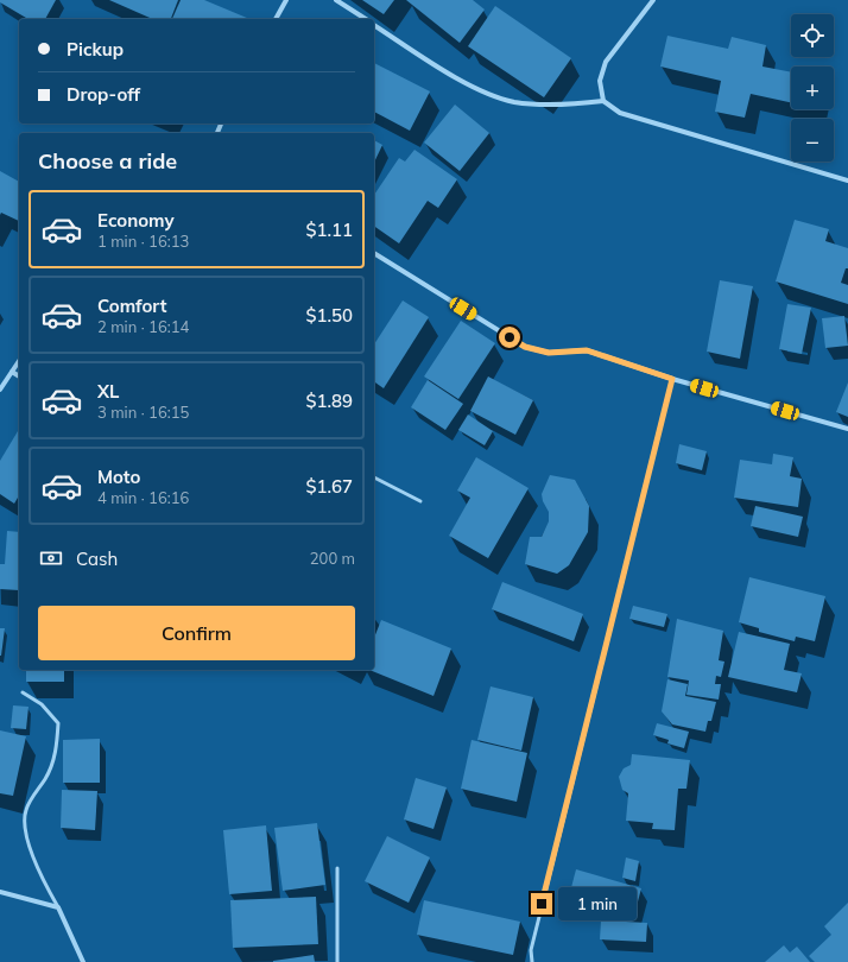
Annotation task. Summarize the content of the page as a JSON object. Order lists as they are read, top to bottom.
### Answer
{
  "page": {
    "map_buttons": ["+", "−"],
    "banner": ["Pickup", "Drop-off"],
    "heading": "Choose a ride",
    "list": [
      {
        "name": "Economy",
        "note": "1 min · 16:13",
        "value": "$1.11"
      },
      {
        "name": "Comfort",
        "note": "2 min · 16:14",
        "value": "$1.50"
      },
      {
        "name": "XL",
        "note": "3 min · 16:15",
        "value": "$1.89"
      },
      {
        "name": "Moto",
        "note": "4 min · 16:16",
        "value": "$1.67"
      }
    ],
    "pay": ["Cash", "200 m"],
    "buttons": "Confirm",
    "bubble": "1 min"
  }
}
